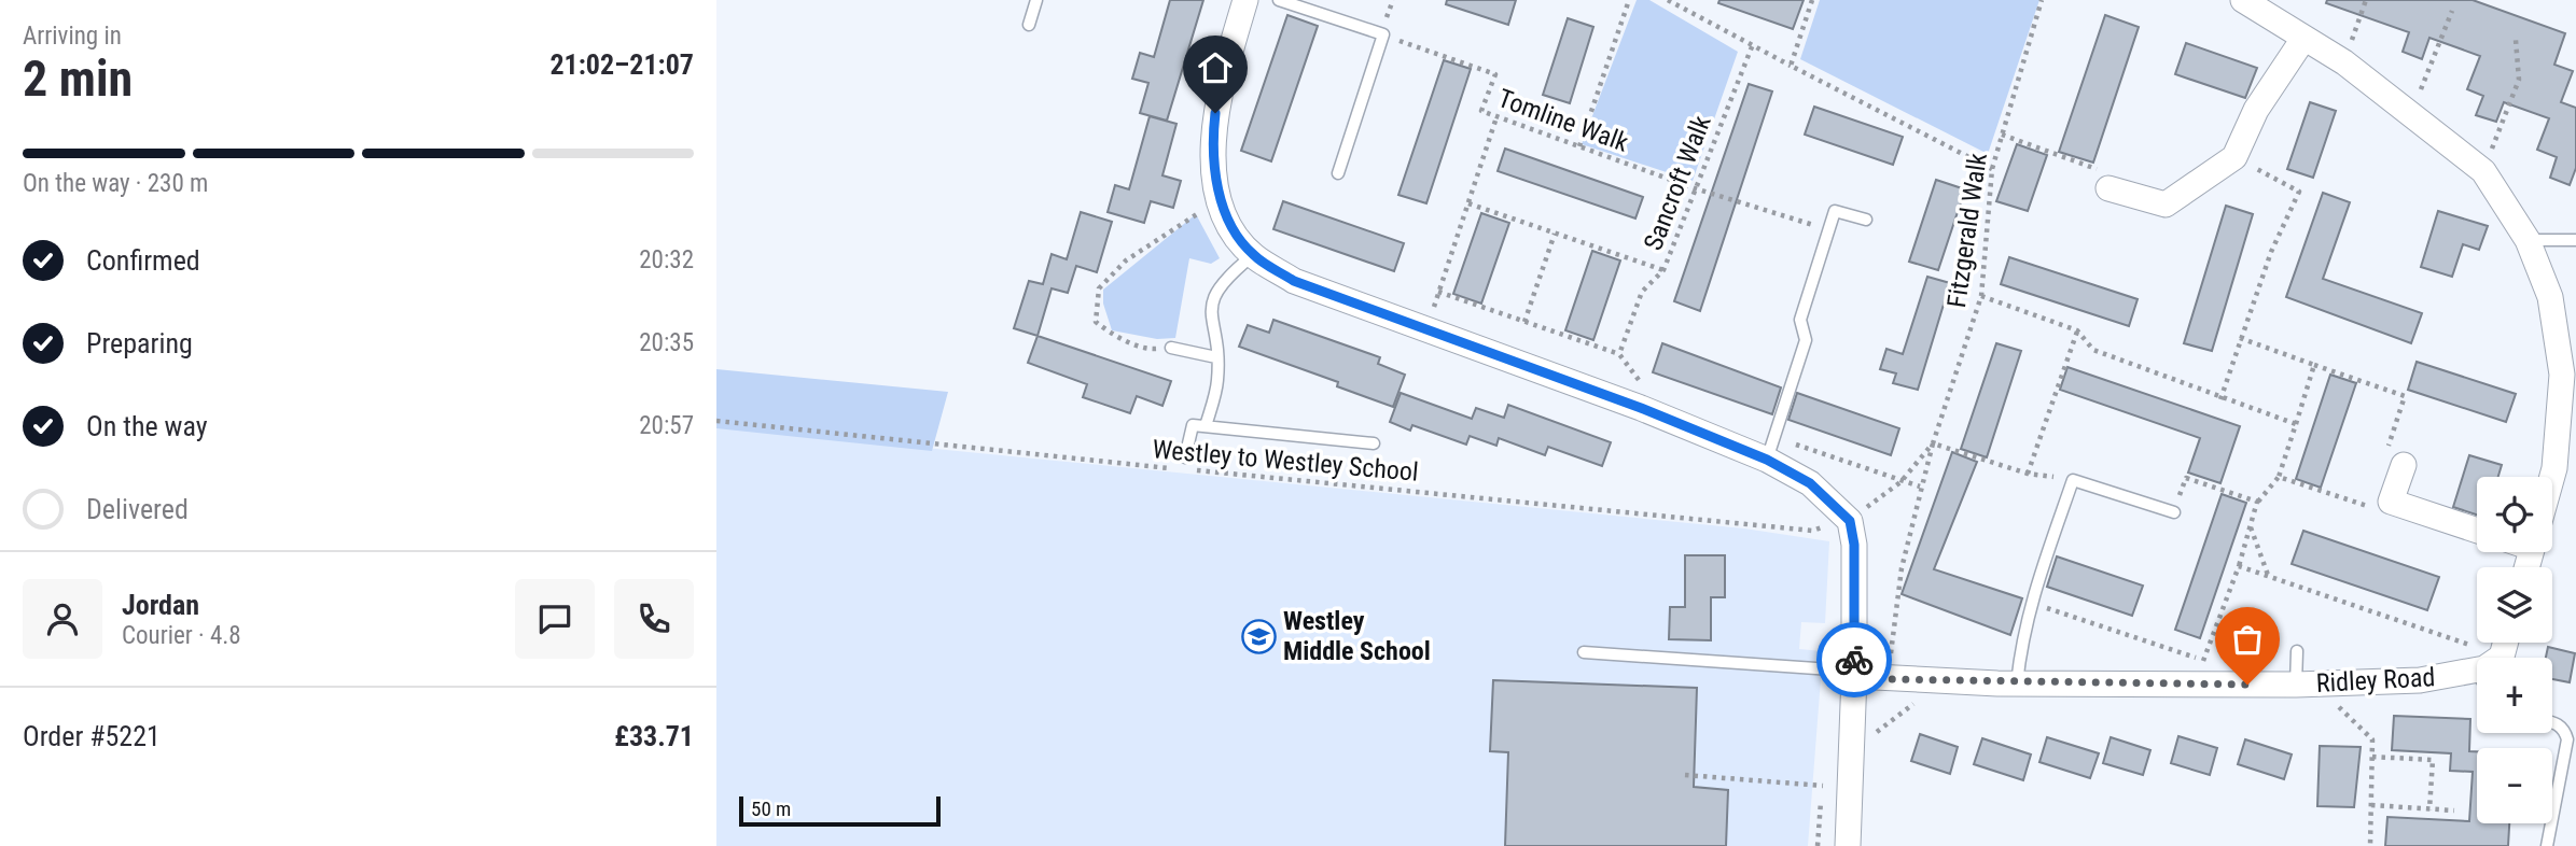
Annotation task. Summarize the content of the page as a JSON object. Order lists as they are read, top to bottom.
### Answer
{
  "streets": {
    "street": ["Ridley Road"],
    "path": [
      "Tomline Walk",
      "Sancroft Walk",
      "Fitzgerald Walk",
      "Westley to Westley School"
    ]
  },
  "crossings": [
    ["Tomline Walk", "Sancroft Walk"],
    ["Fitzgerald Walk", "Westley to Westley School"]
  ],
  "places": {
    "school or university": ["Westley Middle School"]
  },
  "scale_bar": "50 m",
  "page": {
    "heading": ["2 min", "Arriving in", "21:02–21:07"],
    "panel": [
      "Jordan",
      "Courier · 4.8",
      "Order #5221",
      "£33.71"
    ],
    "bar": "On the way · 230 m",
    "list": [
      ["Confirmed", "20:32"],
      ["Preparing", "20:35"],
      ["On the way", "20:57"],
      "Delivered"
    ],
    "map_buttons": ["+", "−"],
    "scale": "50 m"
  }
}
